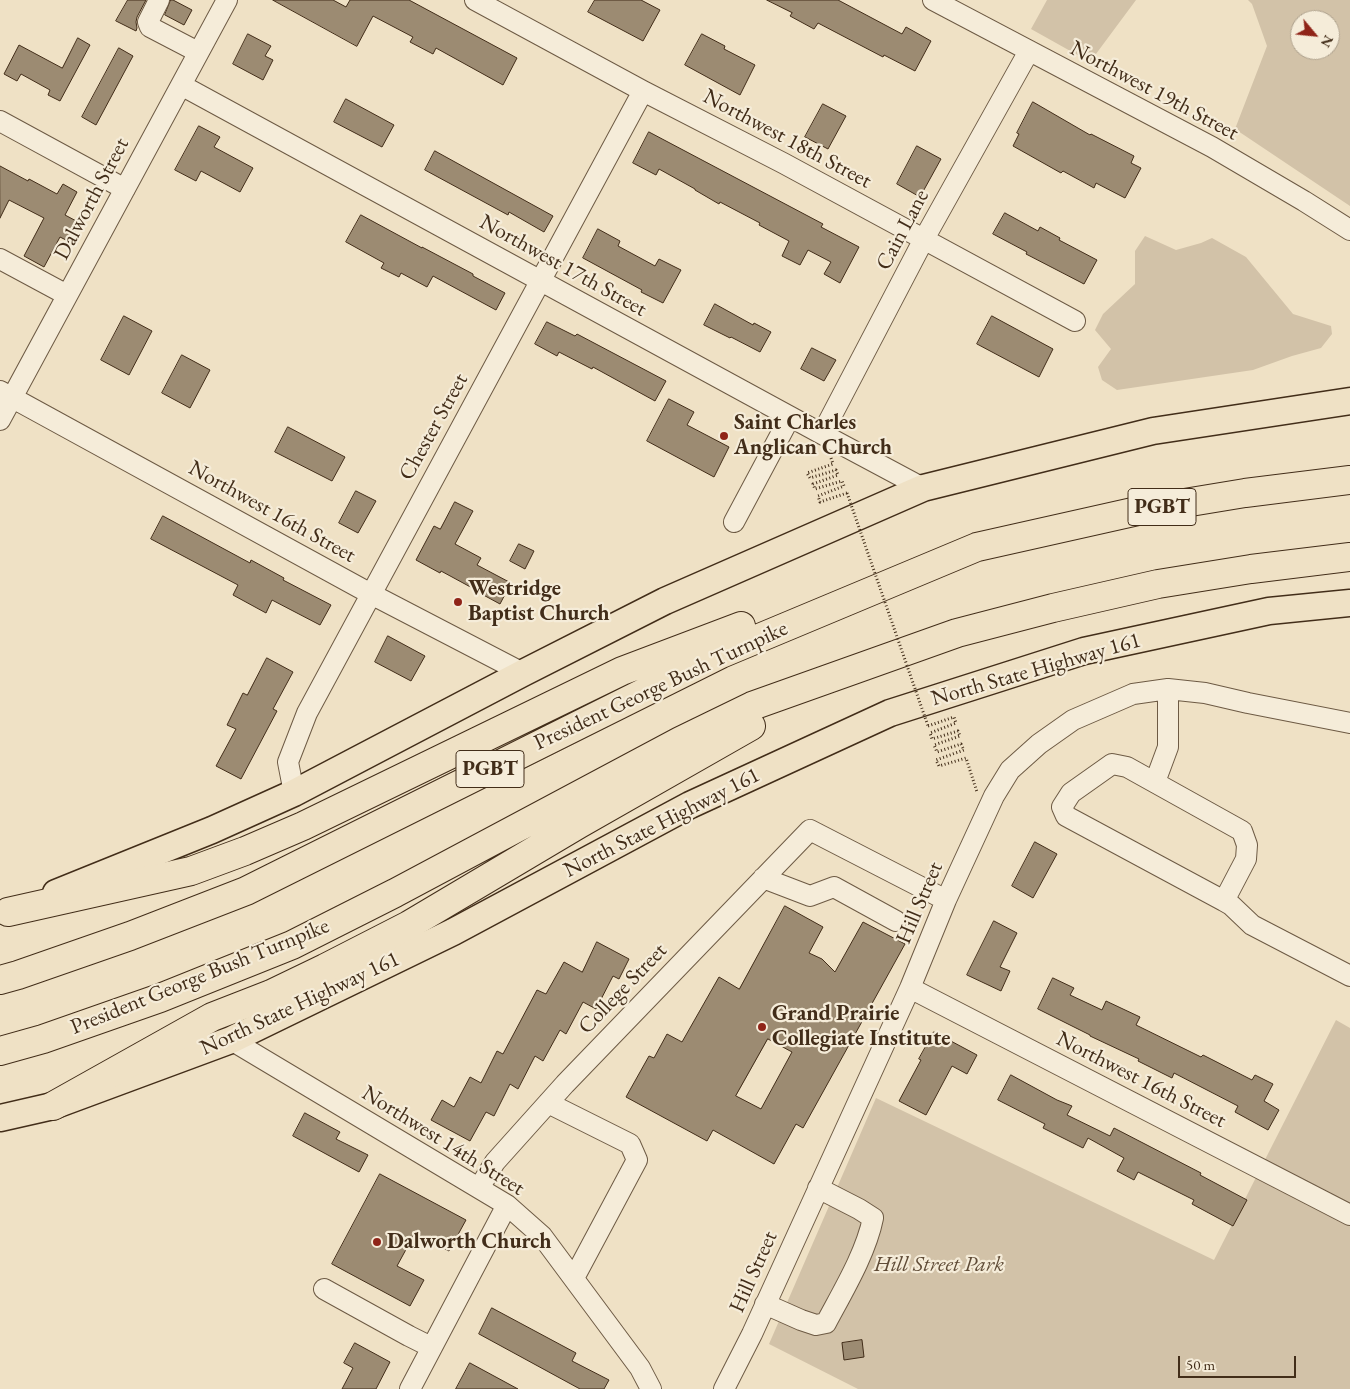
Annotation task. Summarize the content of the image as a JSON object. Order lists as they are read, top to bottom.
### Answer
{
  "streets": {
    "highway": ["PGBT", "President George Bush Turnpike"],
    "main road": ["North State Highway 161"],
    "street": [
      "Northwest 19th Street",
      "Northwest 18th Street",
      "Dalworth Street",
      "Cain Lane",
      "Northwest 17th Street",
      "Chester Street",
      "Northwest 16th Street",
      "Hill Street",
      "College Street",
      "Northwest 14th Street"
    ]
  },
  "crossings": [
    ["Northwest 19th Street", "Cain Lane"],
    ["Northwest 18th Street", "Cain Lane"],
    ["Northwest 18th Street", "Chester Street"],
    ["Dalworth Street", "Northwest 17th Street"],
    ["Dalworth Street", "Northwest 16th Street"],
    ["Cain Lane", "Northwest 17th Street"],
    ["Northwest 17th Street", "Chester Street"],
    ["Chester Street", "Northwest 16th Street"],
    ["Northwest 16th Street", "Hill Street"],
    ["North State Highway 161", "Northwest 14th Street"],
    ["Hill Street", "College Street"],
    ["College Street", "Northwest 14th Street"]
  ],
  "parks": ["Hill Street Park"],
  "places": [
    "Saint Charles Anglican Church",
    "Westridge Baptist Church",
    "Grand Prairie Collegiate Institute",
    "Dalworth Church"
  ],
  "scale_bar": "50 m",
  "north": "bottom right"
}
